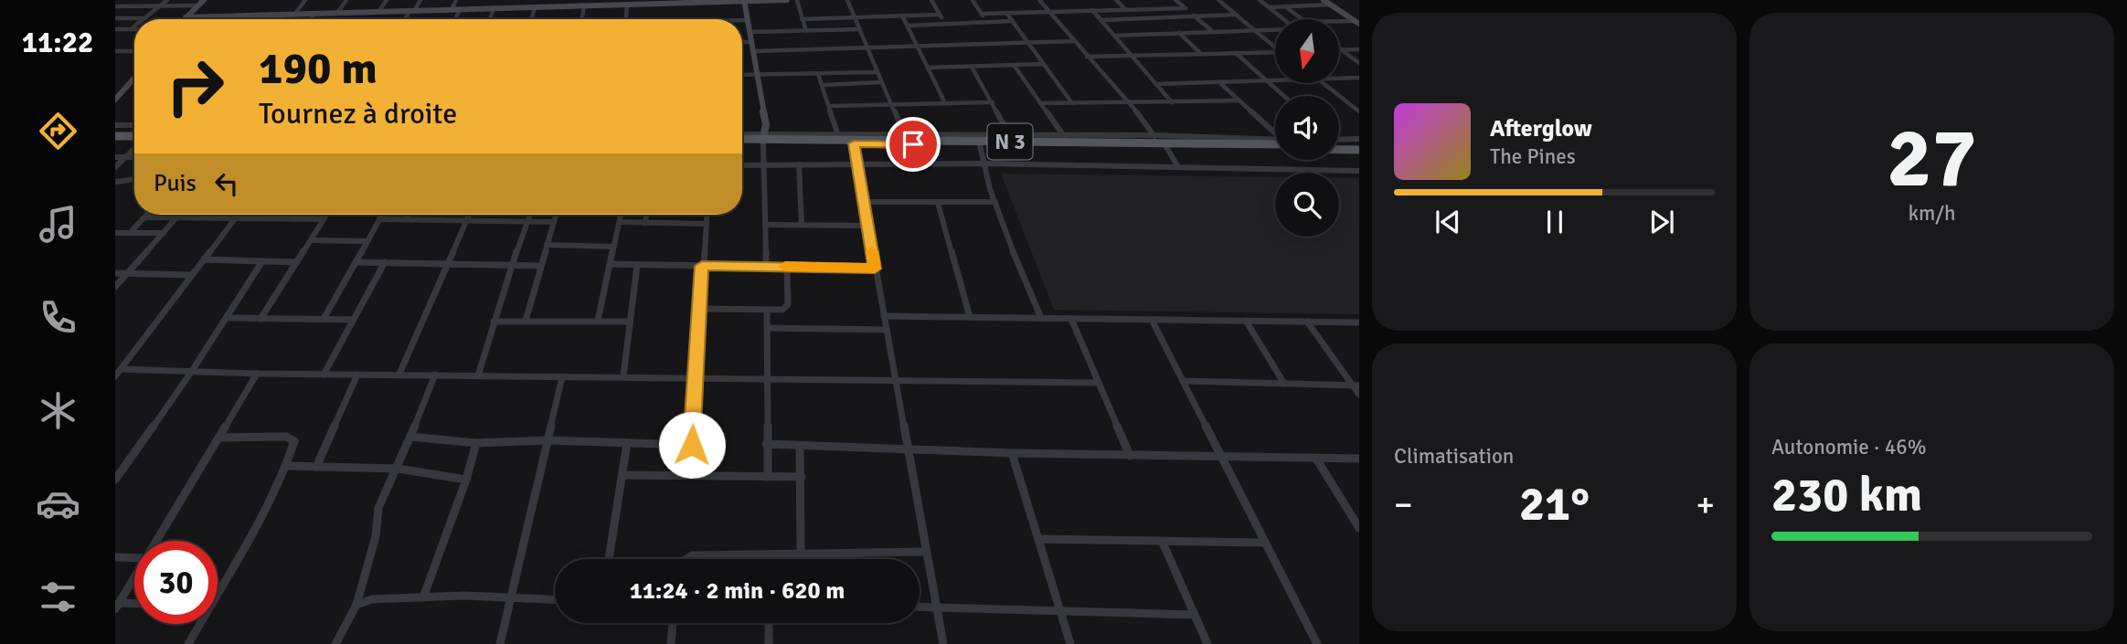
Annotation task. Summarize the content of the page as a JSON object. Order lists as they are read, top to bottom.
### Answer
{
  "streets": {
    "main road": ["N 3"]
  },
  "north": "bottom",
  "page": {
    "tabs": "11:22",
    "tile": [
      ["27", "km/h"],
      "Climatisation",
      ["Autonomie · 46%", "230 km"]
    ],
    "turn": ["190 m", "Tournez à droite"],
    "song": ["Afterglow", "The Pines"],
    "then": "Puis",
    "heat": ["−", "21°", "+"],
    "limit": "30",
    "trip": "11:24 · 2 min · 620 m"
  }
}
